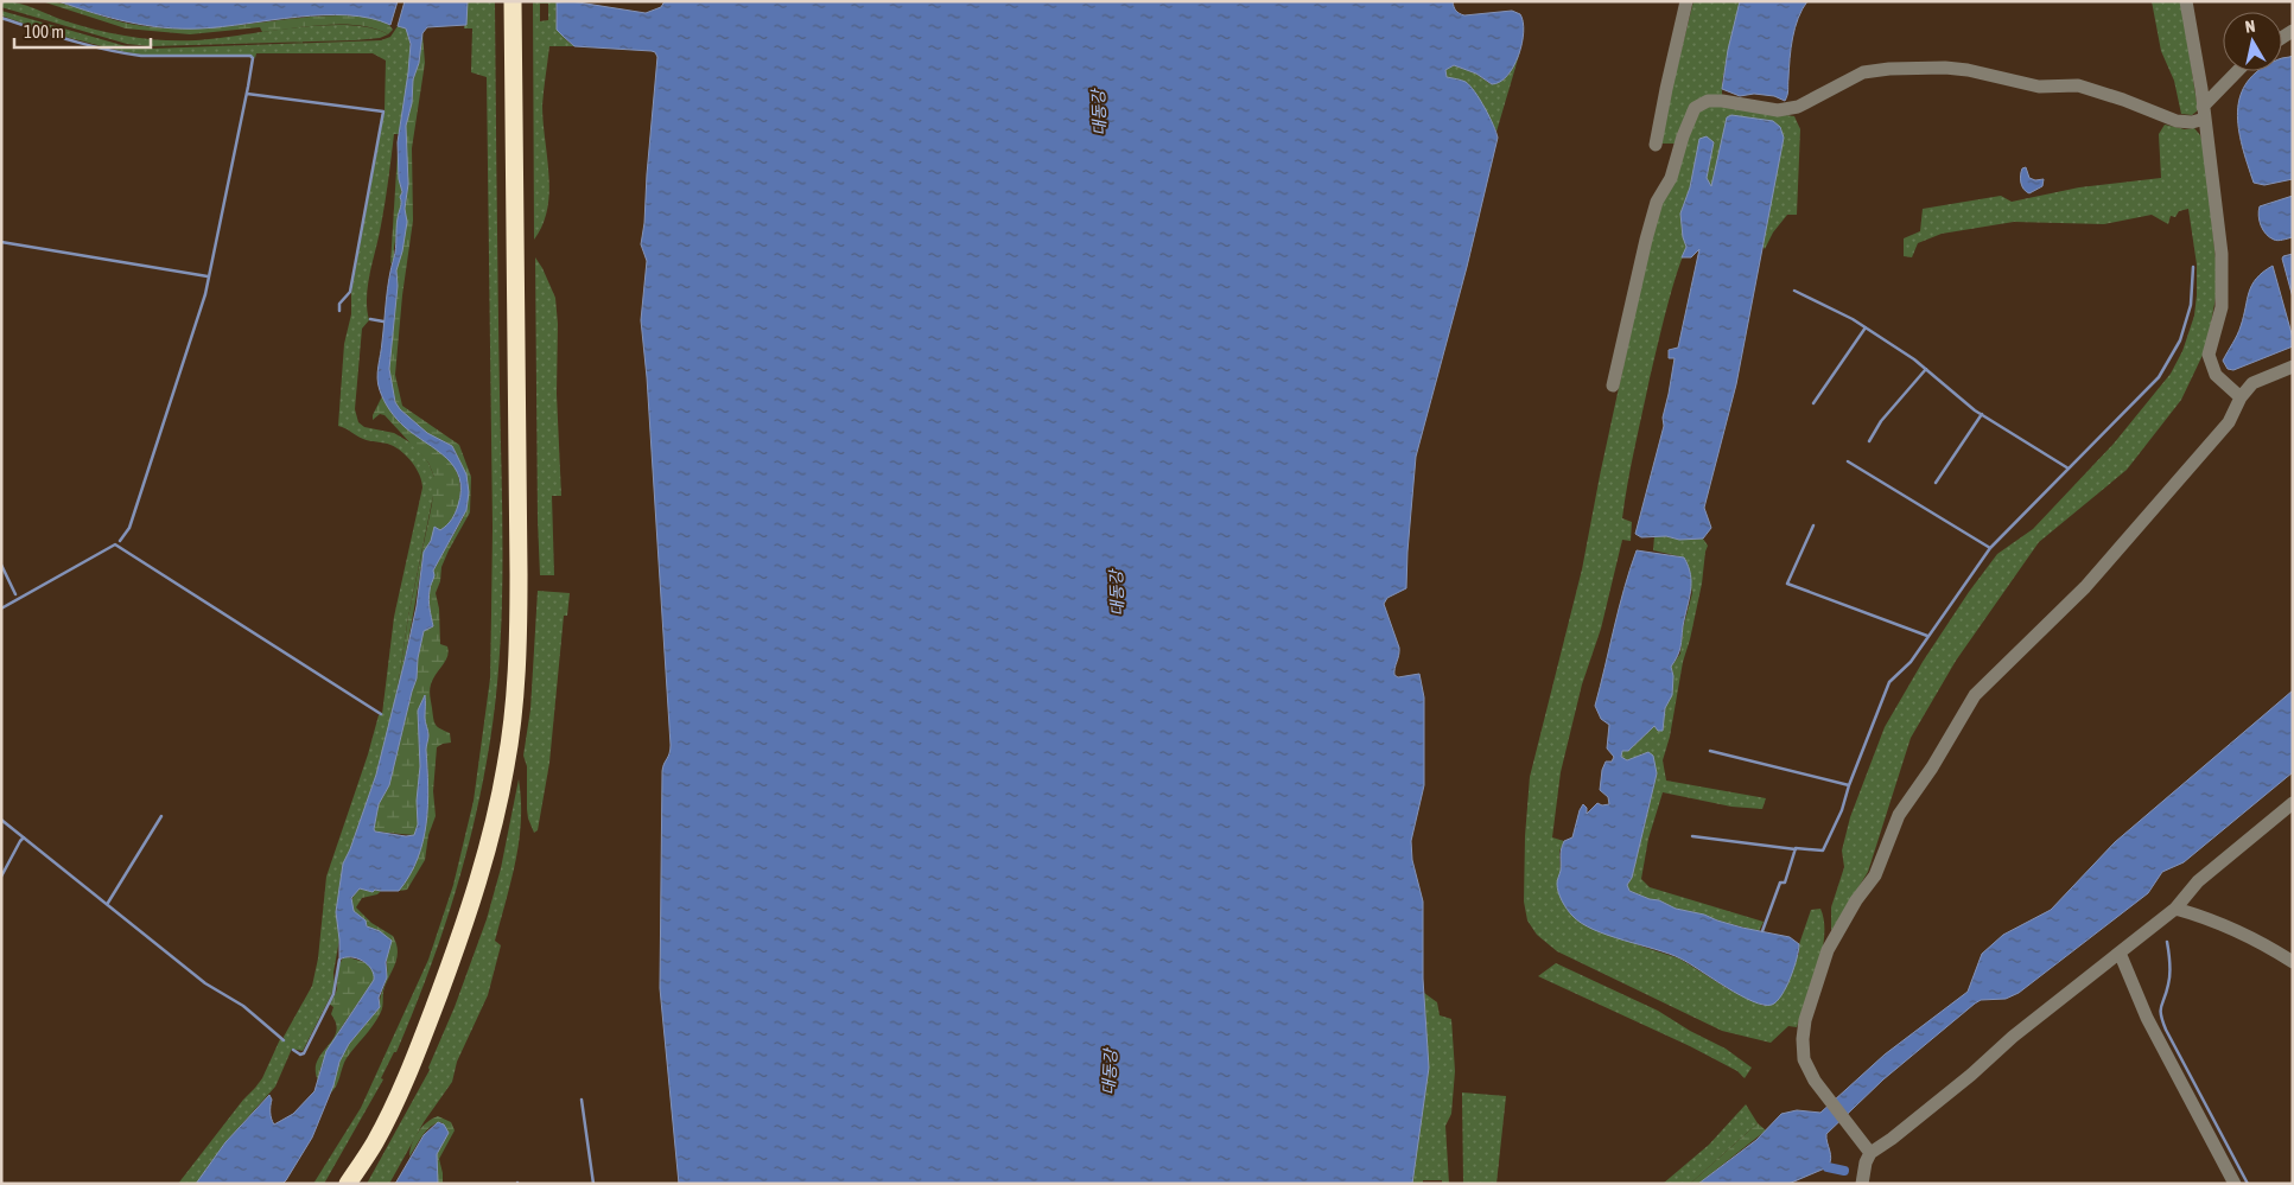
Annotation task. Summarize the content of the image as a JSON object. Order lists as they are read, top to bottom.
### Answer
{
  "water": ["대동강"],
  "scale_bar": "100 m",
  "north": "top"
}
